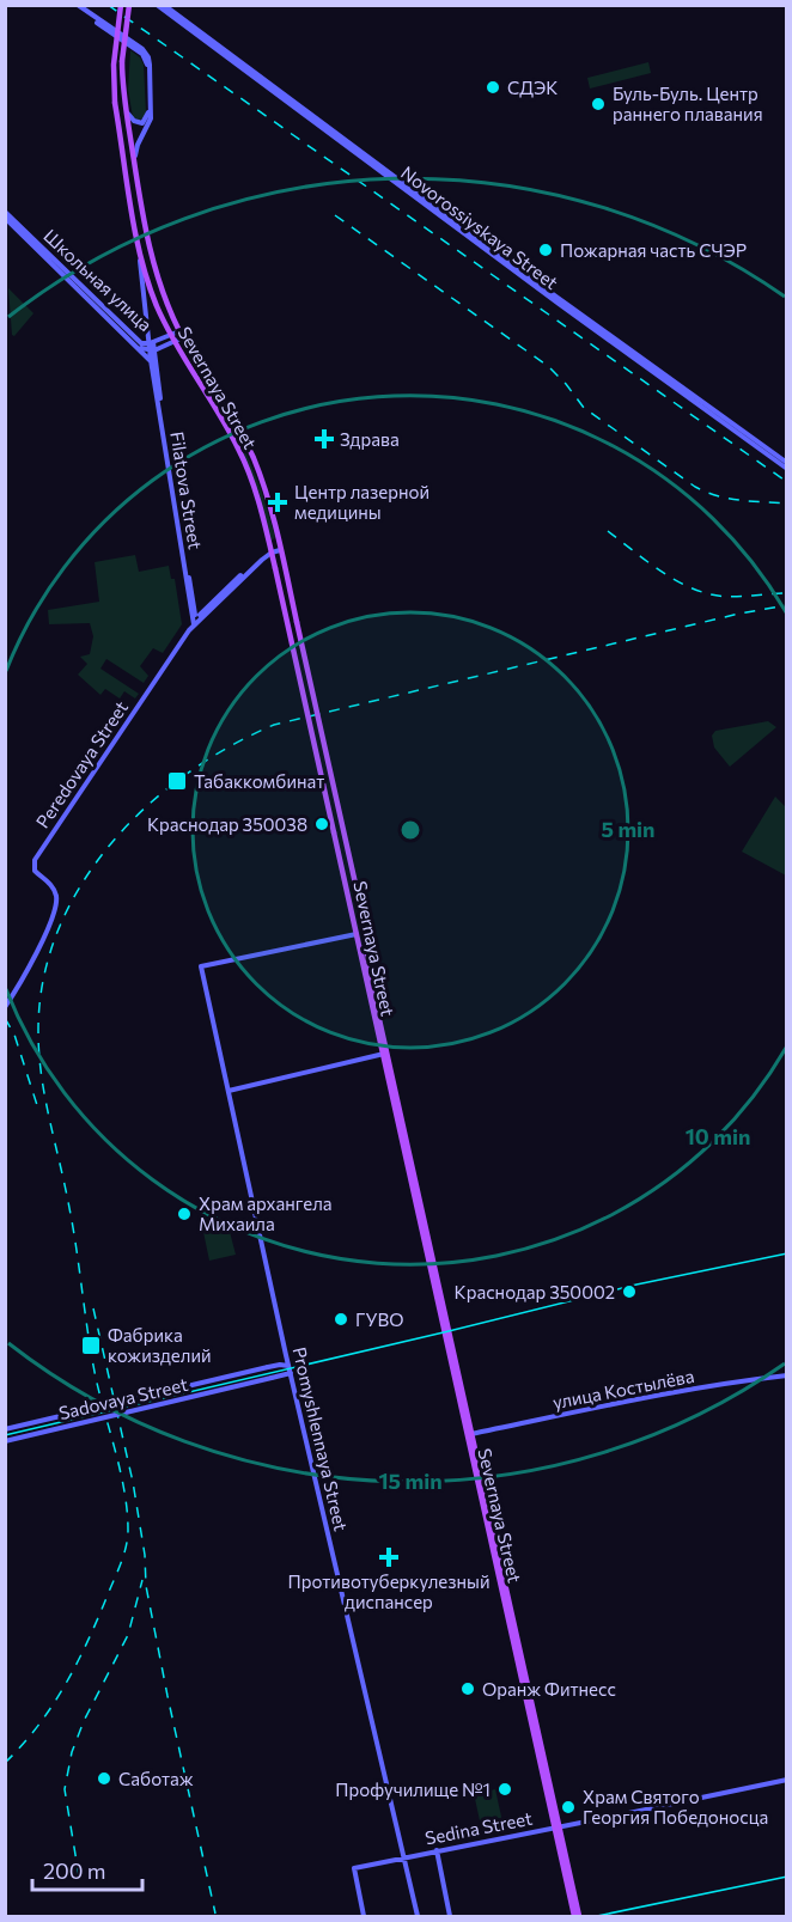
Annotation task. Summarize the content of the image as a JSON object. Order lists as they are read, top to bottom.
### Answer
{
  "streets": {
    "main road": [
      "Novorossiyskaya Street",
      "Школьная улица",
      "Severnaya Street",
      "Filatova Street",
      "Peredovaya Street",
      "улица Костылёва",
      "Sadovaya Street",
      "Promyshlennaya Street",
      "Sedina Street"
    ]
  },
  "crossings": [
    ["Школьная улица", "Severnaya Street"],
    ["Severnaya Street", "Peredovaya Street"],
    ["Severnaya Street", "улица Костылёва"],
    ["Severnaya Street", "Promyshlennaya Street"],
    ["Severnaya Street", "Sedina Street"],
    ["Filatova Street", "Peredovaya Street"],
    ["Sadovaya Street", "Promyshlennaya Street"],
    ["Promyshlennaya Street", "Sedina Street"]
  ],
  "places": {
    "other": [
      "СДЭК",
      "Буль-Буль. Центр раннего плавания",
      "Пожарная часть СЧЭР",
      "Краснодар 350038",
      "Храм архангела Михаила",
      "Краснодар 350002",
      "ГУВО",
      "Оранж Фитнесс",
      "Саботаж",
      "Профучилище №1",
      "Храм Святого Георгия Победоносца"
    ],
    "health": ["Здрава", "Центр лазерной медицины", "Противотуберкулезный диспансер"],
    "transit": ["Табаккомбинат", "Фабрика кожизделий"]
  },
  "scale_bar": "200 m",
  "rings": ["5 min", "10 min", "15 min"]
}
